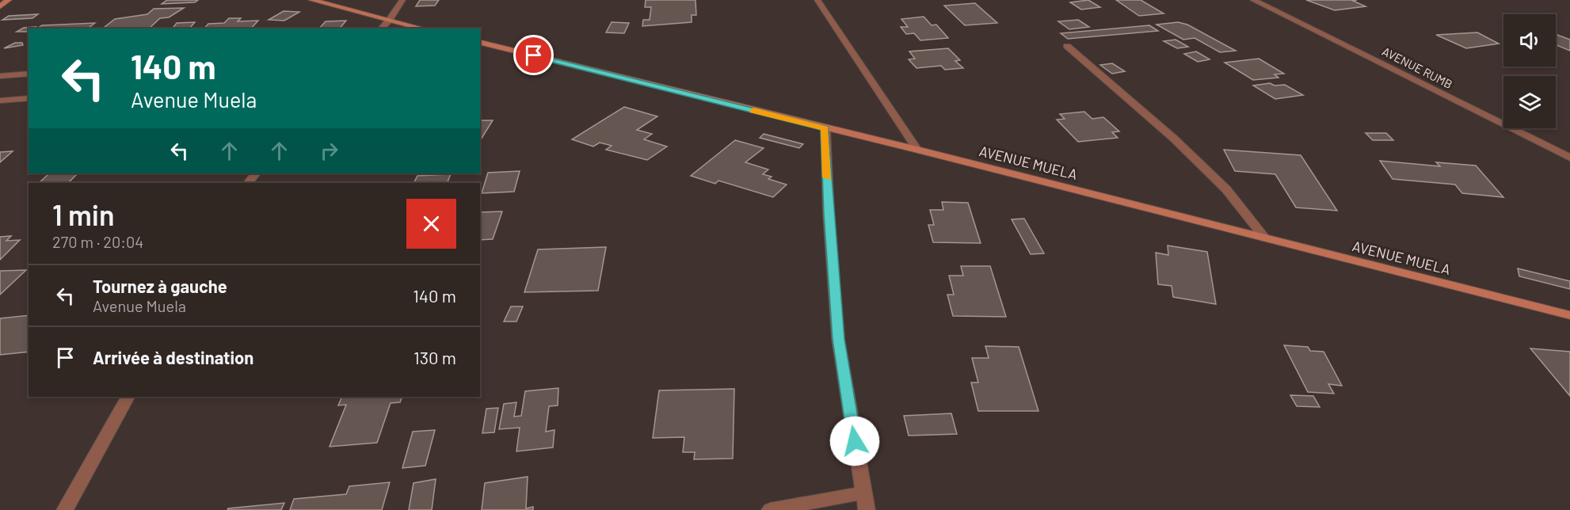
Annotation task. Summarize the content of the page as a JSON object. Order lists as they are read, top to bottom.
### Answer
{
  "streets": {
    "street": ["AVENUE RUMB", "AVENUE MUELA"]
  },
  "page": {
    "turn": ["140 m", "Avenue Muela"],
    "heading": ["1 min", "270 m · 20:04"],
    "list": [
      {
        "name": "Tournez à gauche",
        "note": "Avenue Muela",
        "value": "140 m"
      },
      {
        "name": "Arrivée à destination",
        "value": "130 m"
      }
    ]
  }
}
